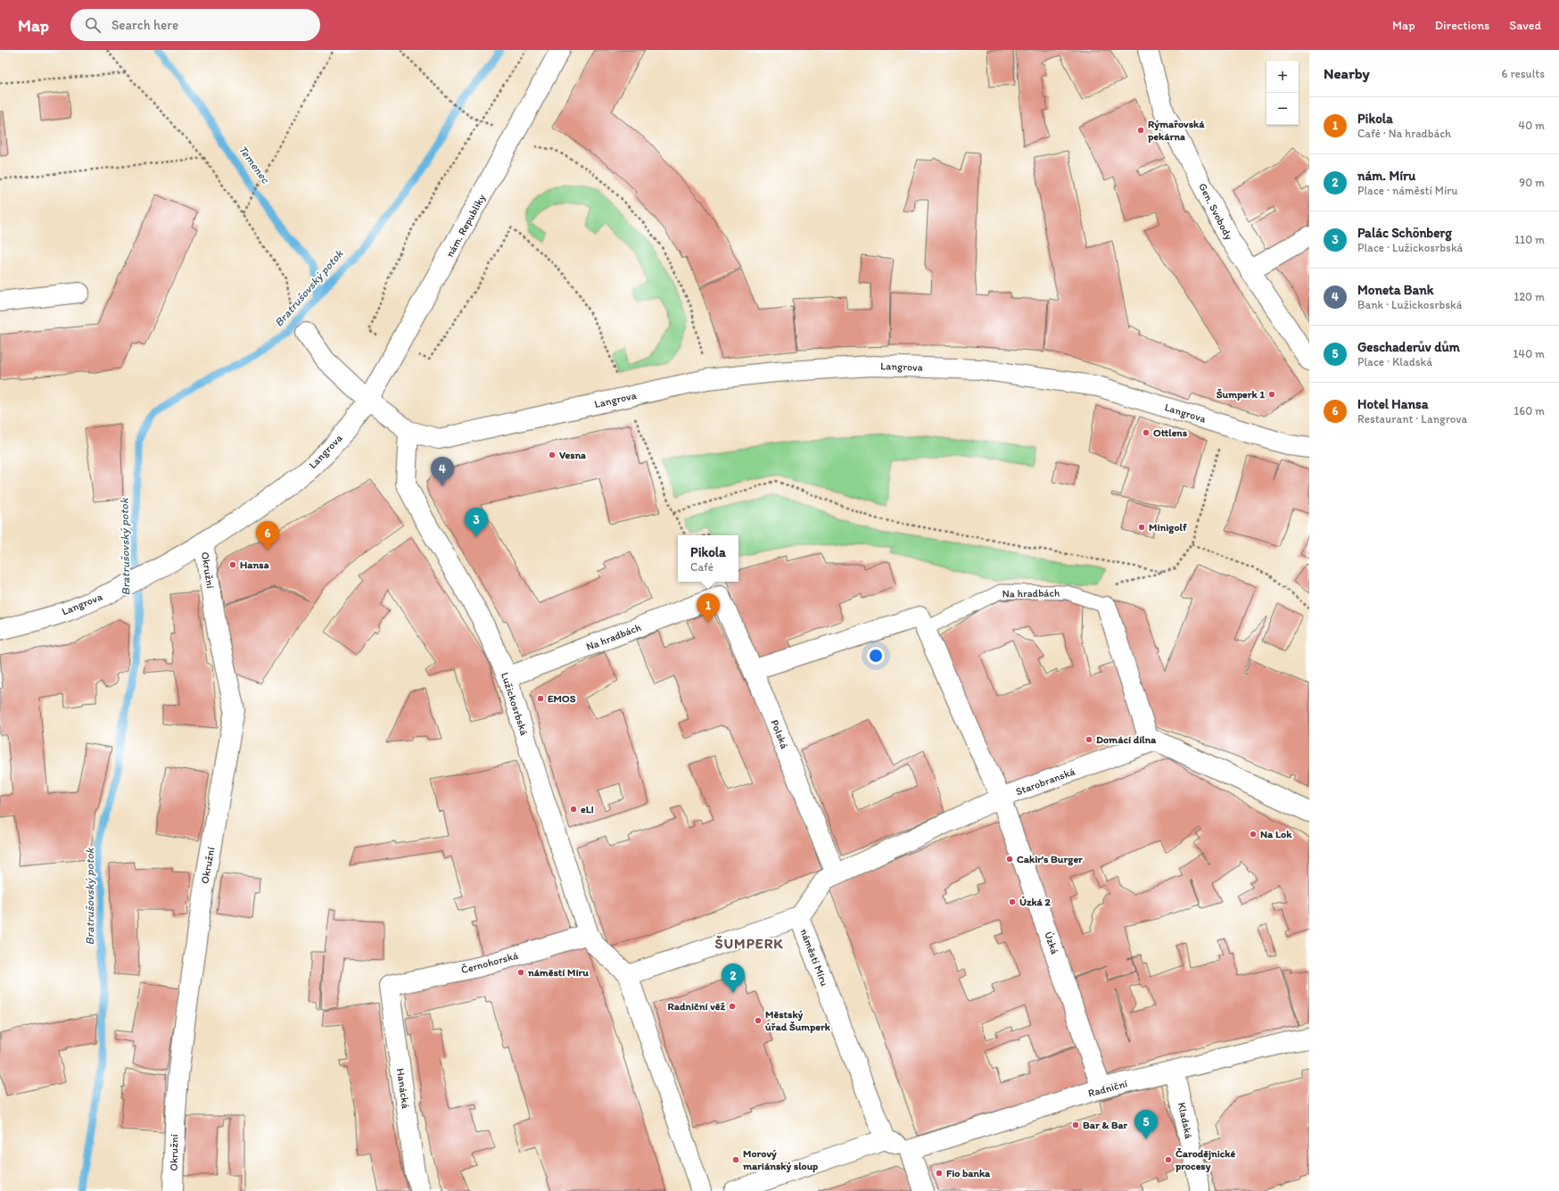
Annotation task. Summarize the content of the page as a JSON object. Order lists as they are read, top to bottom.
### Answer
{
  "streets": {
    "street": [
      "Gen. Svobody",
      "nám. Republiky",
      "Langrova",
      "Okružní",
      "Na hradbách",
      "Lužickosrbská",
      "Polská",
      "Starobranská",
      "Úzká",
      "náměstí Míru",
      "Černohorská",
      "Hanácká",
      "Radniční",
      "Kladská"
    ]
  },
  "crossings": [
    ["nám. Republiky", "Langrova"],
    ["Langrova", "Okružní"],
    ["Langrova", "Lužickosrbská"],
    ["Na hradbách", "Lužickosrbská"],
    ["Na hradbách", "Polská"],
    ["Lužickosrbská", "náměstí Míru"],
    ["Lužickosrbská", "Černohorská"],
    ["Polská", "Starobranská"],
    ["Starobranská", "Úzká"],
    ["Starobranská", "náměstí Míru"],
    ["Úzká", "Radniční"],
    ["Černohorská", "Hanácká"],
    ["Radniční", "Kladská"]
  ],
  "districts": ["ŠUMPERK"],
  "water": ["Temenec", "Bratrušovský potok"],
  "places": [
    "Rýmařovská pekárna",
    "Šumperk 1",
    "Ottlens",
    "Vesna",
    "Minigolf",
    "Hansa",
    "EMOS",
    "Domácí dílna",
    "eL!",
    "Na Lok",
    "Cakir's Burger",
    "Úzká 2",
    "náměstí Míru",
    "Radniční věž",
    "Městský úřad Šumperk",
    "Bar & Bar",
    "Morový mariánský sloup",
    "Čarodějnické procesy",
    "Fio banka"
  ],
  "page": {
    "header": "Map",
    "search": "Search here",
    "nav": ["Map", "Directions", "Saved"],
    "heading": ["Nearby", "6 results"],
    "map_buttons": ["+", "−"],
    "list": [
      {
        "mark": "1",
        "name": "Pikola",
        "note": "Café · Na hradbách",
        "value": "40 m"
      },
      {
        "mark": "2",
        "name": "nám. Míru",
        "note": "Place · náměstí Míru",
        "value": "90 m"
      },
      {
        "mark": "3",
        "name": "Palác Schönberg",
        "note": "Place · Lužickosrbská",
        "value": "110 m"
      },
      {
        "mark": "4",
        "name": "Moneta Bank",
        "note": "Bank · Lužickosrbská",
        "value": "120 m"
      },
      {
        "mark": "5",
        "name": "Geschaderův dům",
        "note": "Place · Kladská",
        "value": "140 m"
      },
      {
        "mark": "6",
        "name": "Hotel Hansa",
        "note": "Restaurant · Langrova",
        "value": "160 m"
      }
    ],
    "pins": [
      "4",
      "3",
      "6",
      "1",
      "2",
      "5"
    ],
    "popup": ["Pikola", "Café"]
  }
}
